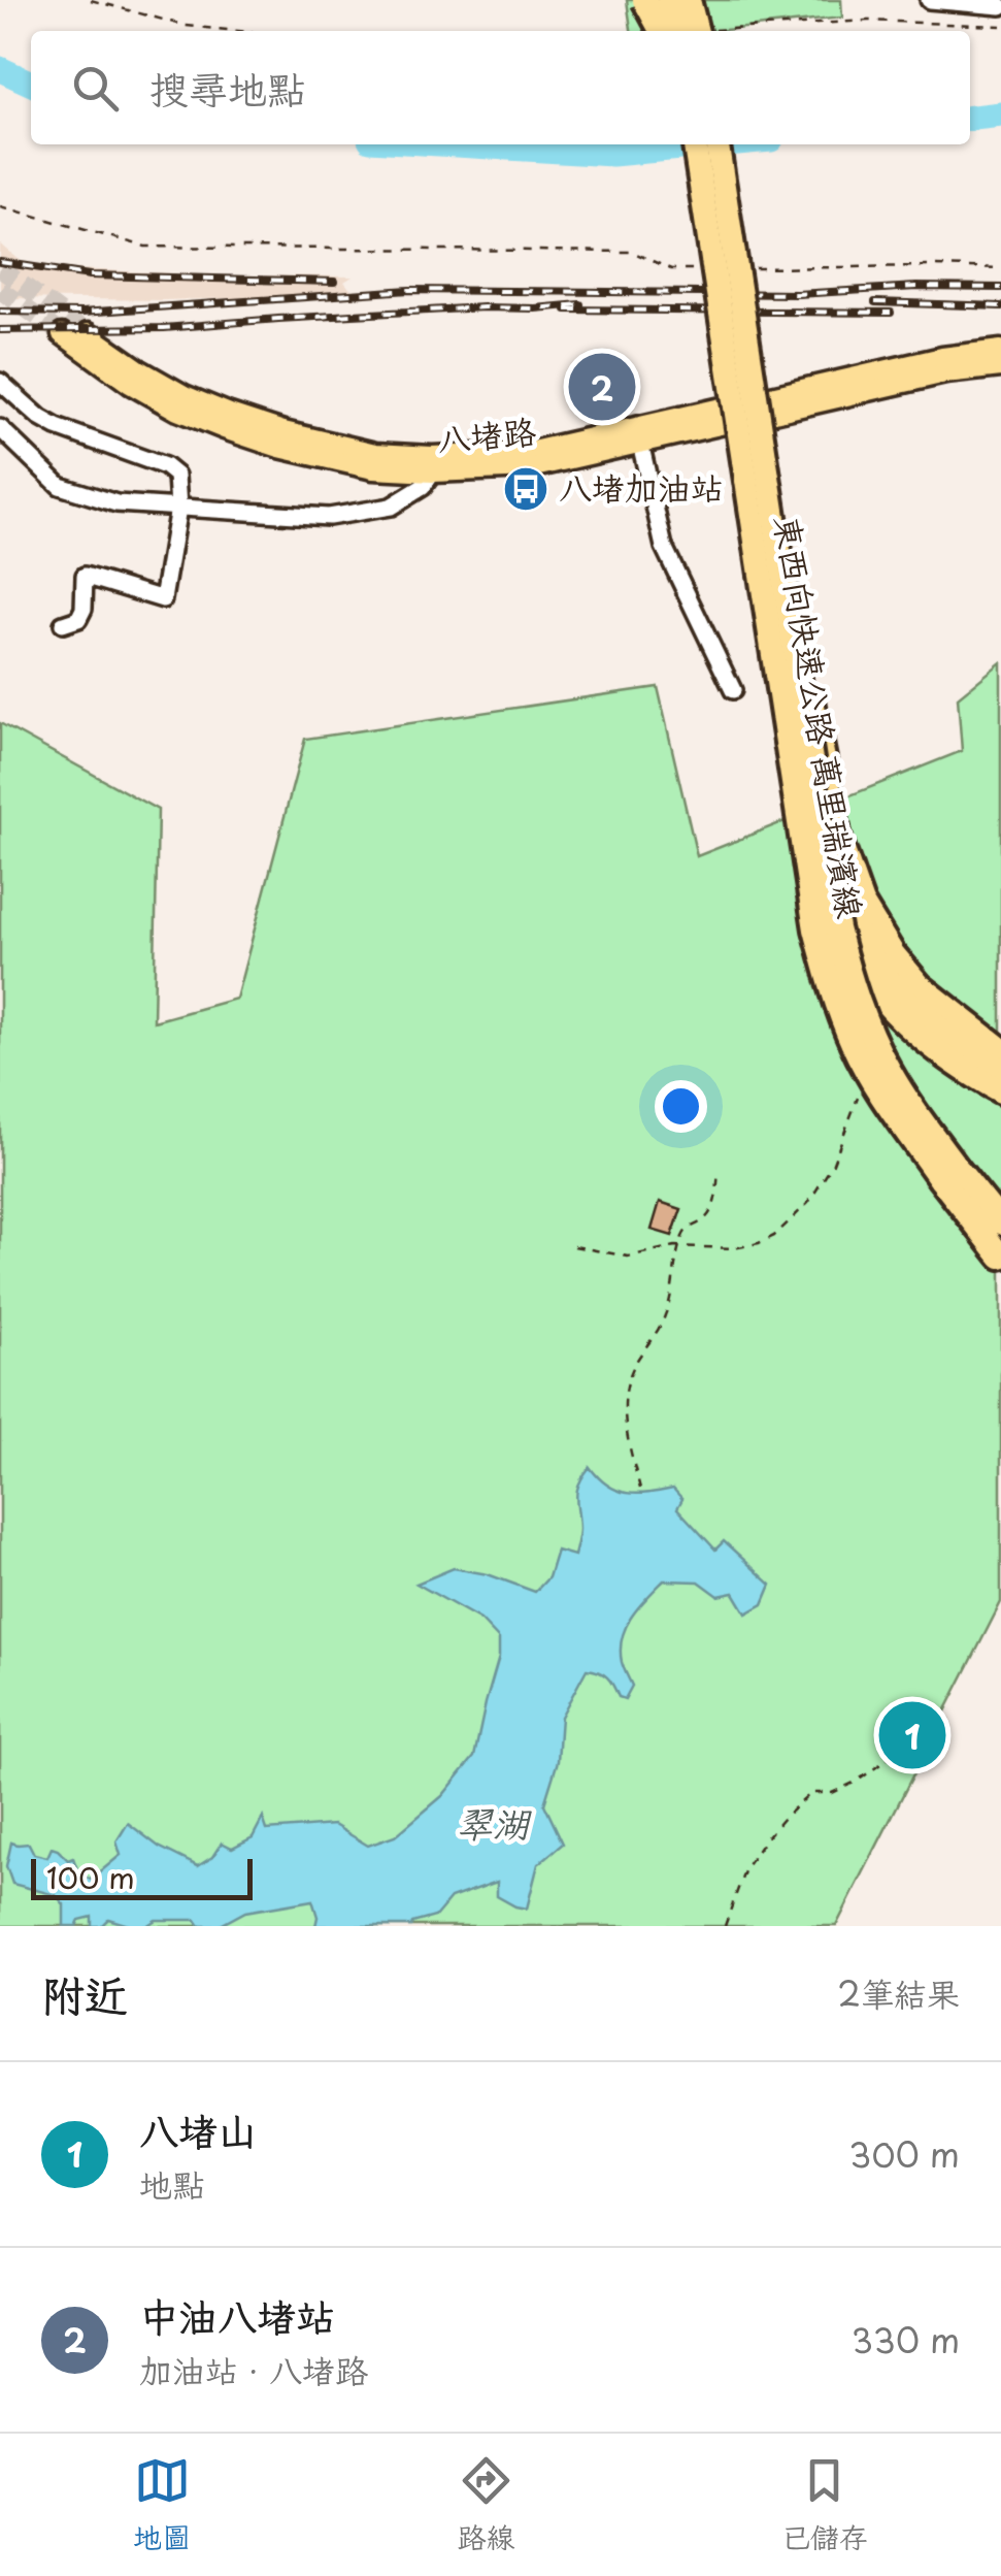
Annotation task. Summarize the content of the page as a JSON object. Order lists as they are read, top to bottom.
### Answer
{
  "streets": {
    "highway": ["東西向快速公路 萬里瑞濱線"],
    "main road": ["八堵路"]
  },
  "water": ["翠湖"],
  "places": {
    "bus stop": ["八堵加油站"]
  },
  "scale_bar": "100 m",
  "page": {
    "search": "搜尋地點",
    "pins": ["2", "1"],
    "scale": "100 m",
    "heading": ["附近", "2筆結果"],
    "list": [
      {
        "mark": "1",
        "name": "八堵山",
        "note": "地點",
        "value": "300 m"
      },
      {
        "mark": "2",
        "name": "中油八堵站",
        "note": "加油站 · 八堵路",
        "value": "330 m"
      }
    ],
    "nav": ["地圖", "路線", "已儲存"]
  }
}
